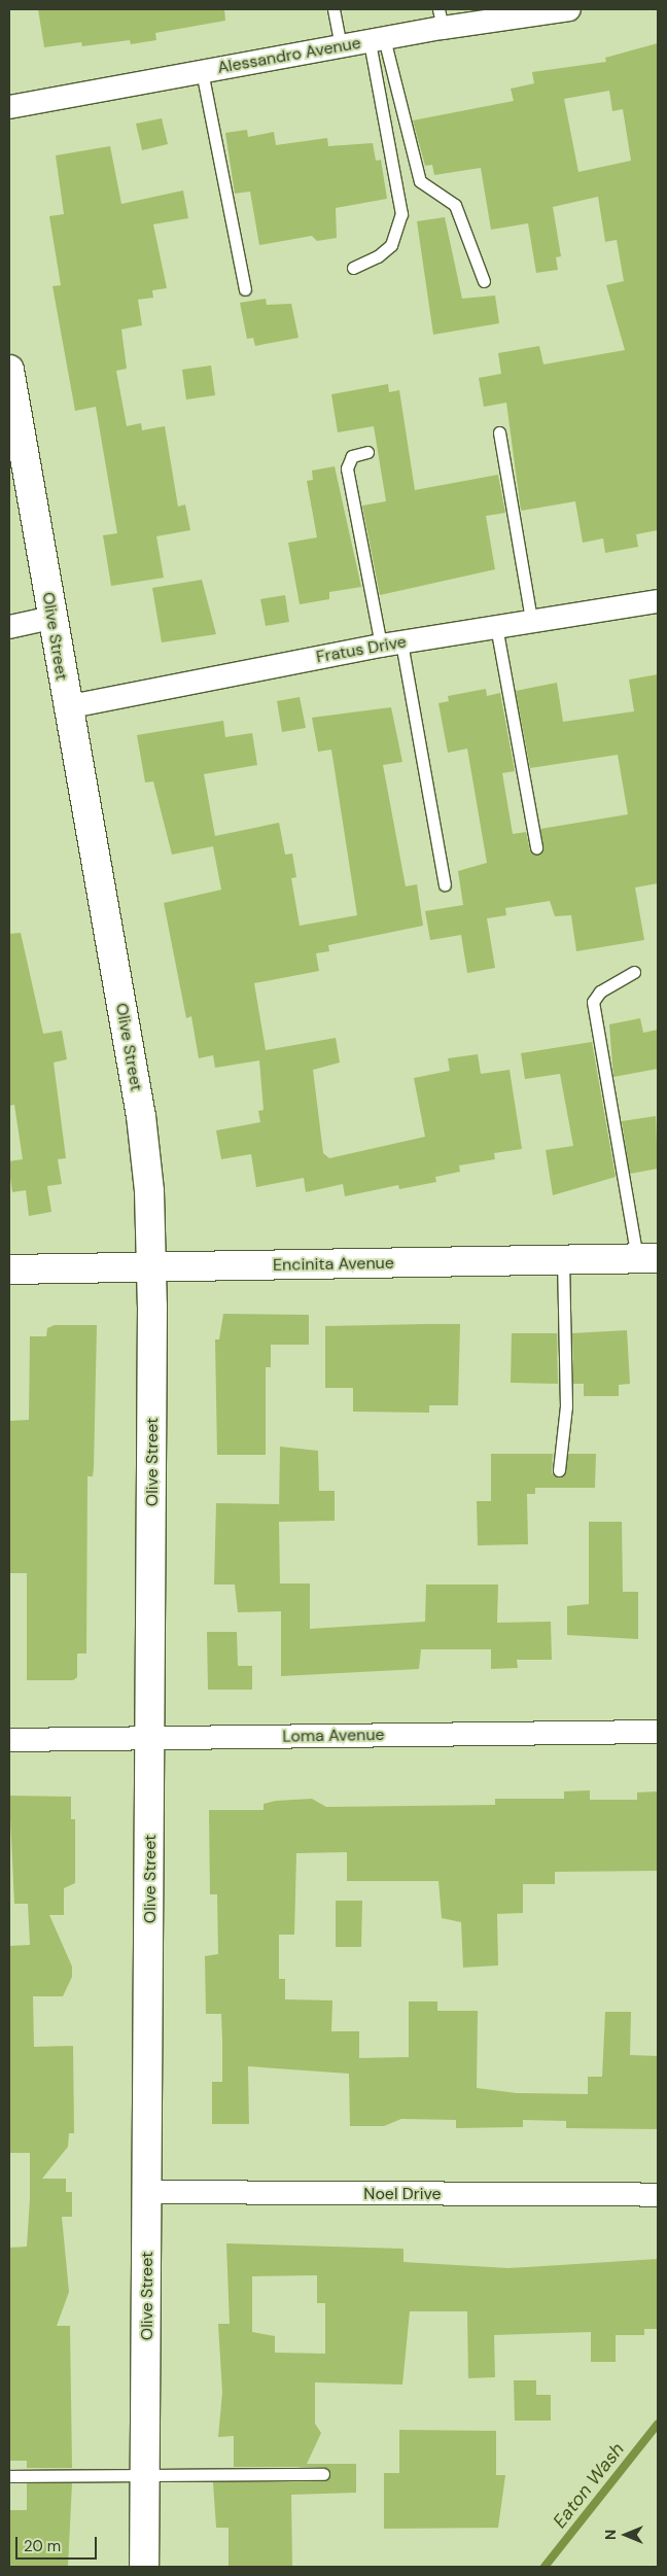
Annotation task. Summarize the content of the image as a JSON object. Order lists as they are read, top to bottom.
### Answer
{
  "streets": {
    "street": [
      "Alessandro Avenue",
      "Olive Street",
      "Fratus Drive",
      "Encinita Avenue",
      "Loma Avenue",
      "Noel Drive"
    ]
  },
  "crossings": [
    ["Olive Street", "Fratus Drive"],
    ["Olive Street", "Encinita Avenue"],
    ["Olive Street", "Loma Avenue"],
    ["Olive Street", "Noel Drive"]
  ],
  "water": ["Eaton Wash"],
  "scale_bar": "20 m",
  "north": "left"
}
